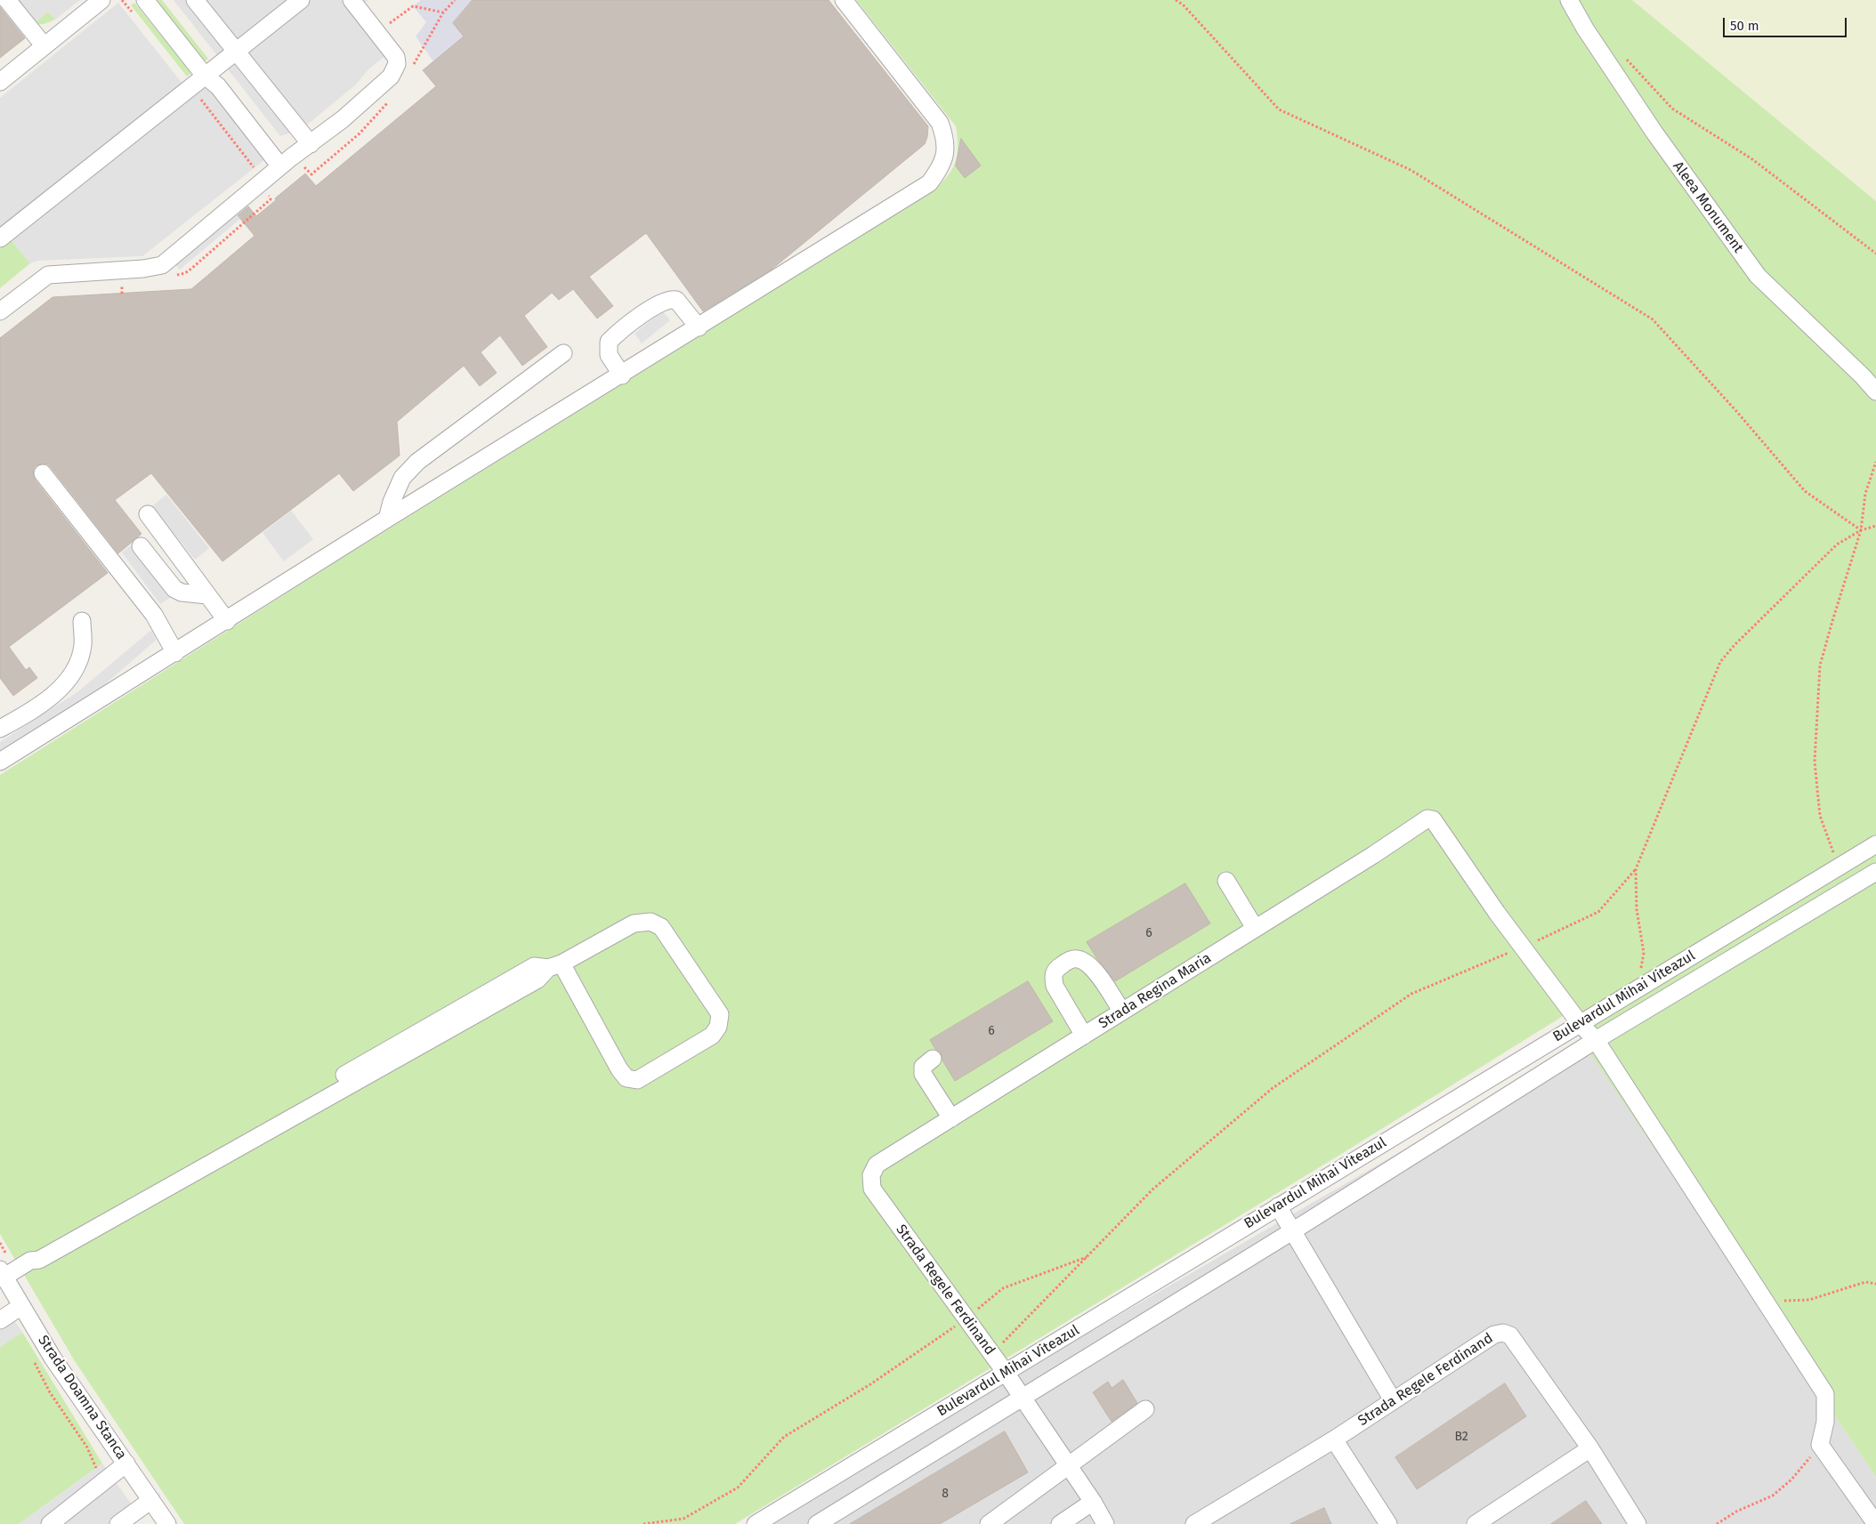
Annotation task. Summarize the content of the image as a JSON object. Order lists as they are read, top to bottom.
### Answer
{
  "streets": {
    "street": [
      "Aleea Monument",
      "Strada Regina Maria",
      "Bulevardul Mihai Viteazul",
      "Strada Regele Ferdinand",
      "Strada Doamna Stanca"
    ]
  },
  "crossings": [
    ["Strada Regina Maria", "Strada Regele Ferdinand"],
    ["Bulevardul Mihai Viteazul", "Strada Regele Ferdinand"]
  ],
  "house_numbers": [
    "6",
    "6",
    "B2",
    "8"
  ],
  "scale_bar": "50 m"
}
